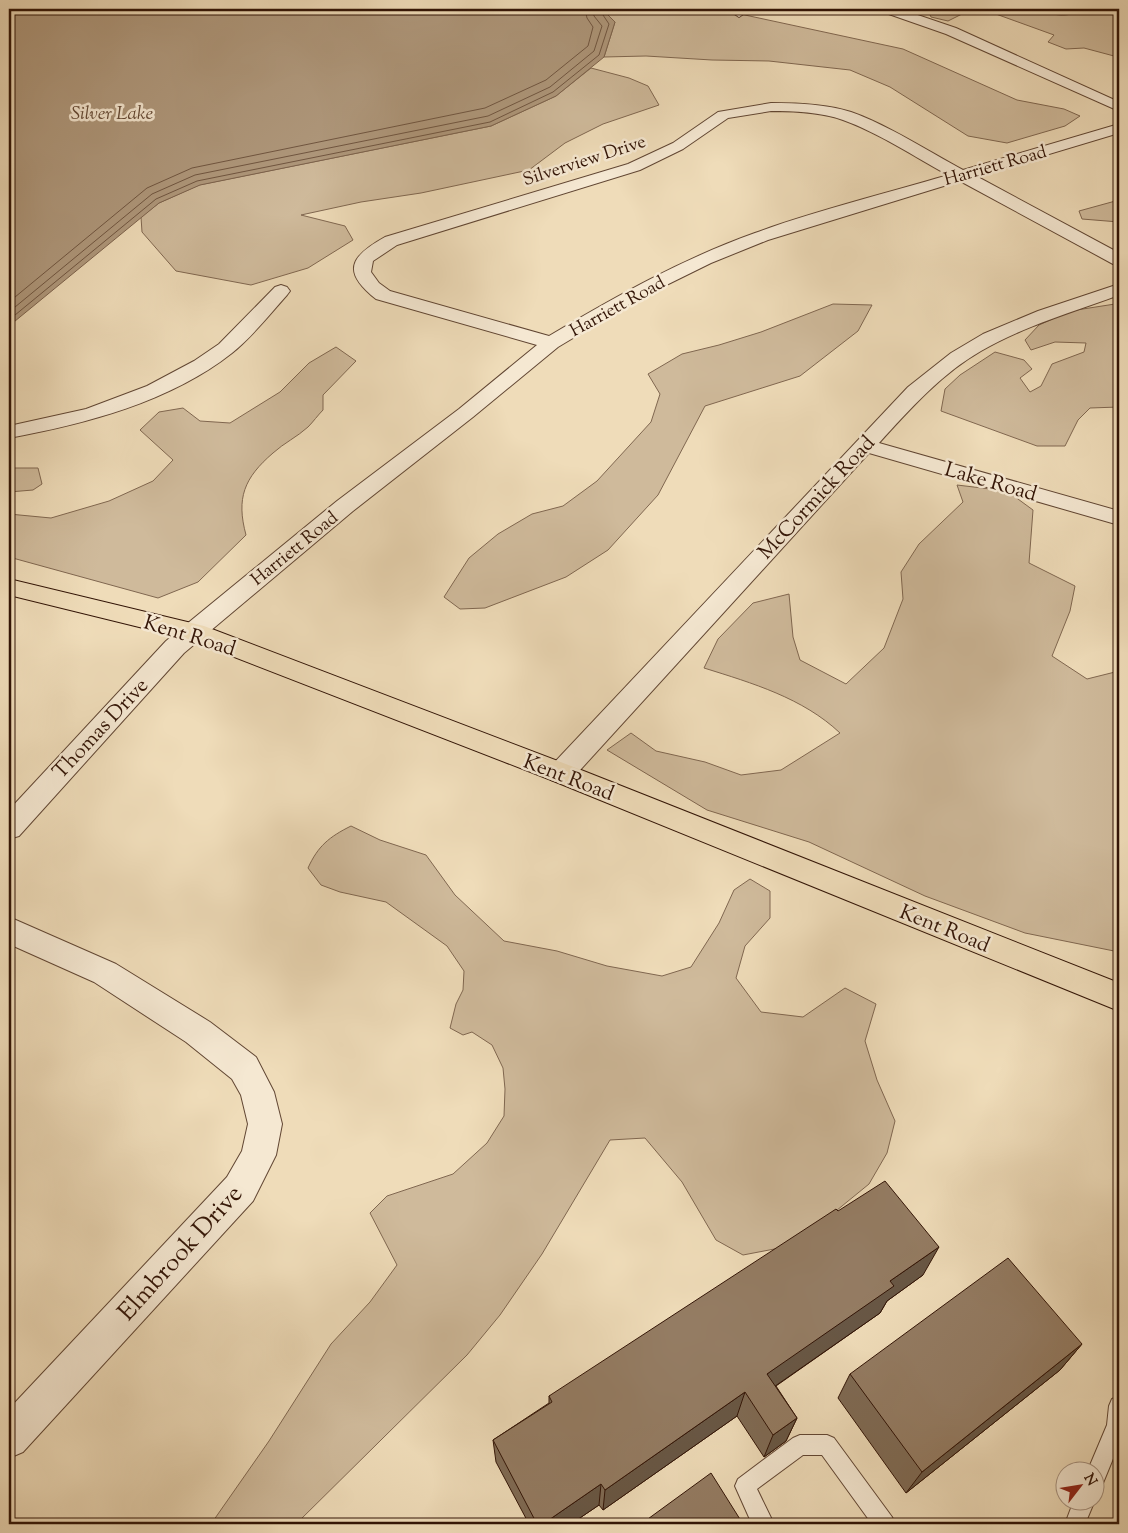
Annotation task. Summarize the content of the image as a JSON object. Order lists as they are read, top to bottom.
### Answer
{
  "streets": {
    "main road": ["Kent Road"],
    "street": [
      "Silverview Drive",
      "Harriett Road",
      "Lake Road",
      "McCormick Road",
      "Thomas Drive",
      "Elmbrook Drive"
    ]
  },
  "crossings": [
    ["Silverview Drive", "Harriett Road"],
    ["Harriett Road", "Kent Road"],
    ["Harriett Road", "Thomas Drive"],
    ["Lake Road", "McCormick Road"],
    ["McCormick Road", "Kent Road"],
    ["Kent Road", "Thomas Drive"]
  ],
  "water": ["Silver Lake"],
  "north": "top right"
}
